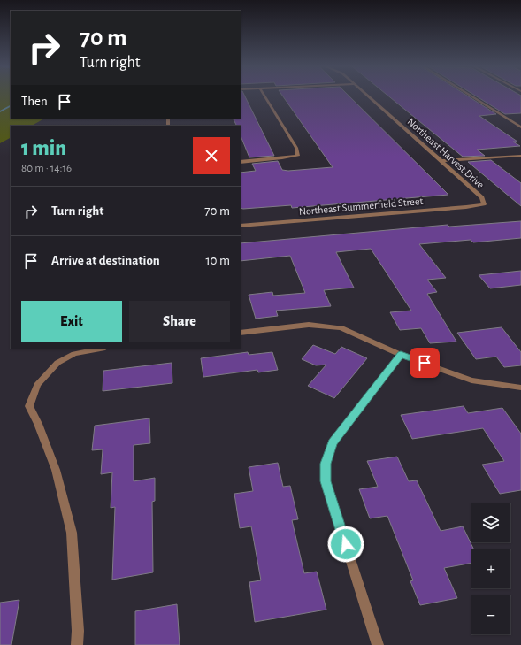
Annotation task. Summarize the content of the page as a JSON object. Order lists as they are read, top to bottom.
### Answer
{
  "streets": {
    "street": ["Northeast Harvest Drive", "Northeast Summerfield Street"]
  },
  "crossings": [
    ["Northeast Harvest Drive", "Northeast Summerfield Street"]
  ],
  "page": {
    "turn": ["70 m", "Turn right"],
    "then": "Then",
    "heading": ["1 min", "80 m · 14:16"],
    "list": [
      {
        "name": "Turn right",
        "value": "70 m"
      },
      {
        "name": "Arrive at destination",
        "value": "10 m"
      }
    ],
    "buttons": ["Exit", "Share"],
    "map_buttons": ["+", "−"]
  }
}
